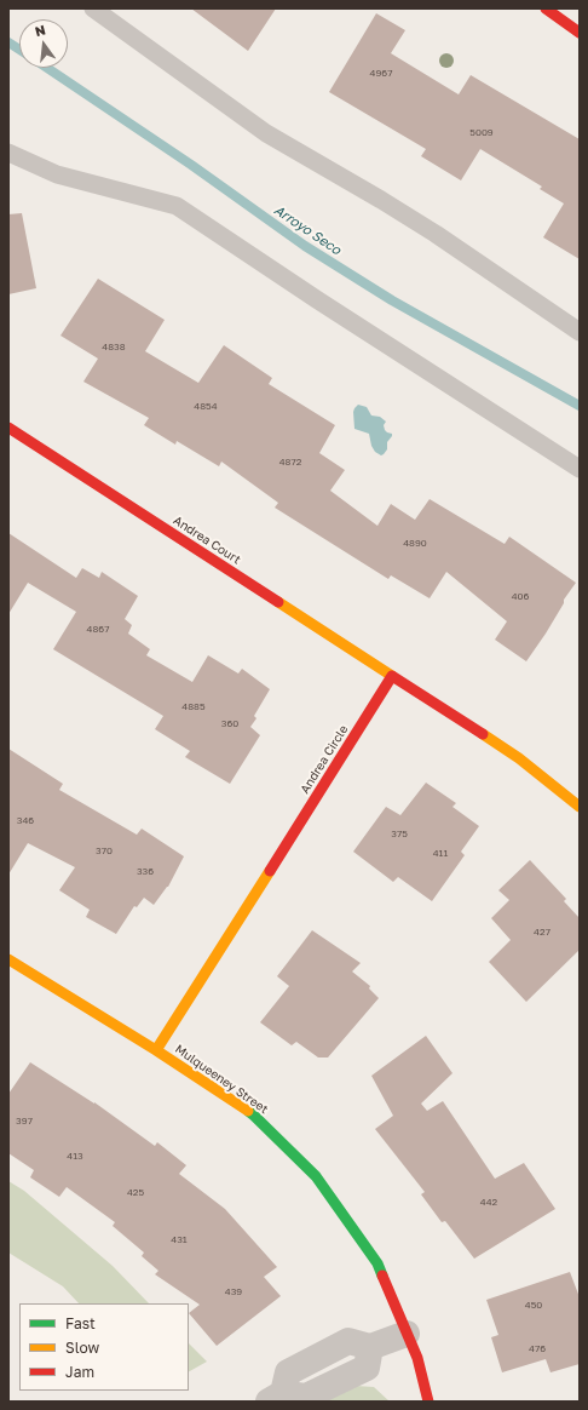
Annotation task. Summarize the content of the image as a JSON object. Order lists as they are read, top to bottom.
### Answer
{
  "streets": {
    "street": ["Andrea Court", "Andrea Circle", "Mulqueeney Street"]
  },
  "crossings": [
    ["Andrea Court", "Andrea Circle"],
    ["Andrea Circle", "Mulqueeney Street"]
  ],
  "water": ["Arroyo Seco"],
  "house_numbers": [
    "4967",
    "5009",
    "4838",
    "4854",
    "4872",
    "4890",
    "406",
    "4867",
    "4885",
    "360",
    "346",
    "375",
    "370",
    "411",
    "336",
    "427",
    "397",
    "413",
    "425",
    "442",
    "431",
    "439",
    "450",
    "476"
  ],
  "legend": ["Fast", "Slow", "Jam"],
  "north": "top"
}
